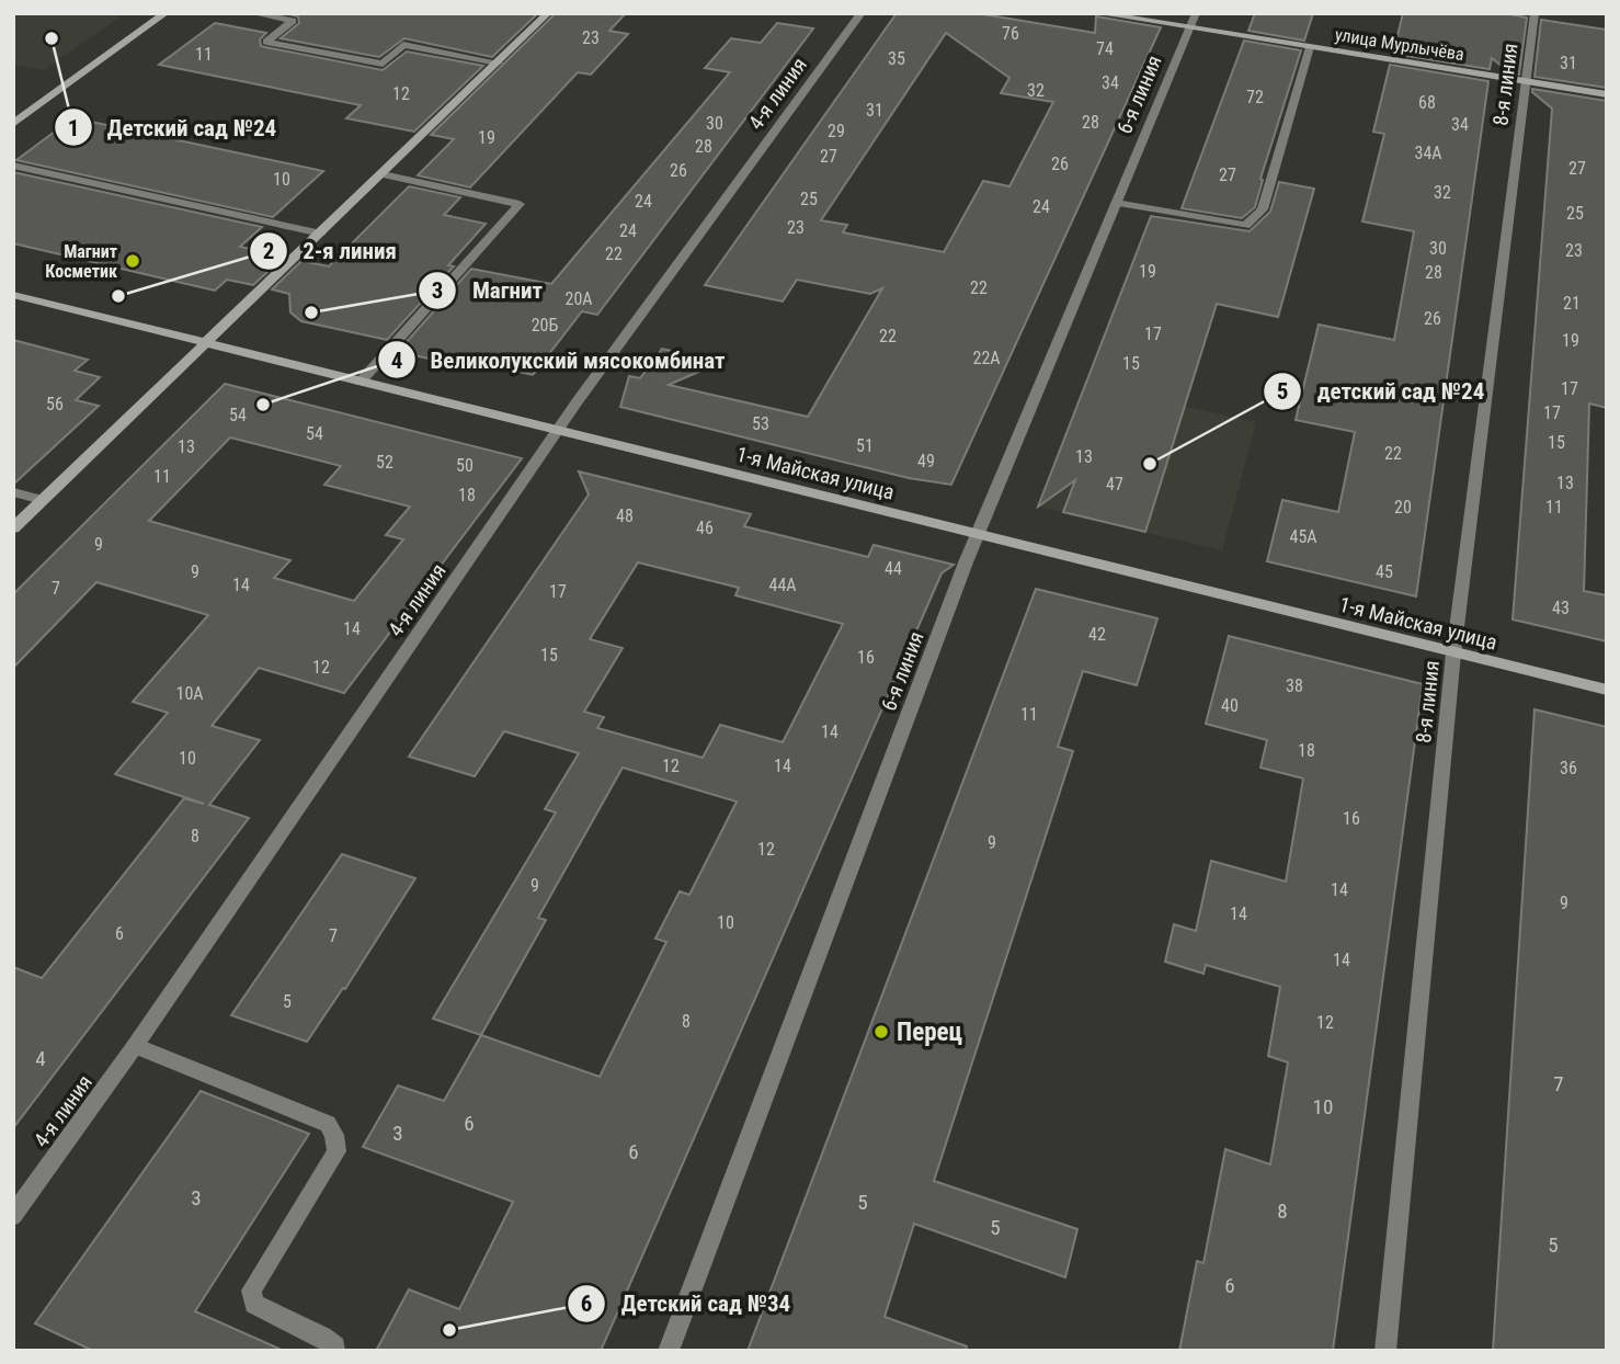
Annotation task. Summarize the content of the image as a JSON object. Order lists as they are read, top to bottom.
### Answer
{
  "streets": {
    "street": [
      "улица Мурлычёва",
      "8-я линия",
      "4-я линия",
      "6-я линия",
      "1-я Майская улица"
    ]
  },
  "crossings": [
    ["улица Мурлычёва", "8-я линия"],
    ["улица Мурлычёва", "6-я линия"],
    ["8-я линия", "1-я Майская улица"],
    ["4-я линия", "1-я Майская улица"],
    ["6-я линия", "1-я Майская улица"]
  ],
  "places": [
    "Детский сад №24",
    "Магнит Косметик",
    "2-я линия",
    "Магнит",
    "Великолукский мясокомбинат",
    "детский сад №24",
    "Перец",
    "Детский сад №34"
  ],
  "house_numbers": [
    "76",
    "23",
    "74",
    "11",
    "35",
    "31",
    "34",
    "32",
    "12",
    "72",
    "68",
    "31",
    "28",
    "30",
    "34",
    "29",
    "19",
    "28",
    "34А",
    "27",
    "26",
    "27",
    "26",
    "27",
    "10",
    "32",
    "25",
    "24",
    "24",
    "25",
    "23",
    "24",
    "30",
    "23",
    "22",
    "19",
    "28",
    "22",
    "20А",
    "21",
    "26",
    "20Б",
    "17",
    "22",
    "19",
    "22А",
    "15",
    "17",
    "56",
    "17",
    "54",
    "53",
    "54",
    "15",
    "51",
    "13",
    "22",
    "13",
    "49",
    "52",
    "50",
    "11",
    "13",
    "47",
    "18",
    "20",
    "11",
    "48",
    "46",
    "45А",
    "9",
    "44",
    "9",
    "45",
    "14",
    "44А",
    "7",
    "17",
    "43",
    "14",
    "42",
    "15",
    "16",
    "12",
    "38",
    "10А",
    "40",
    "11",
    "14",
    "18",
    "10",
    "12",
    "14",
    "36",
    "16",
    "8",
    "9",
    "12",
    "9",
    "14",
    "9",
    "14",
    "10",
    "6",
    "7",
    "14",
    "5",
    "8",
    "12",
    "4",
    "7",
    "10",
    "6",
    "3",
    "6",
    "3",
    "5",
    "8",
    "5",
    "5",
    "6"
  ]
}
